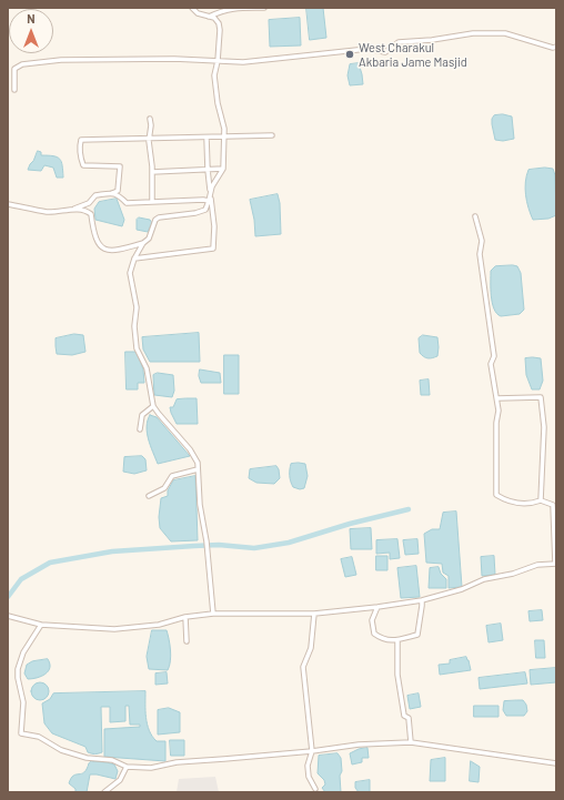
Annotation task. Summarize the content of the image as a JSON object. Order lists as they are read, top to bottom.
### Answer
{
  "places": ["West Charakul Akbaria Jame Masjid"],
  "north": "top"
}
